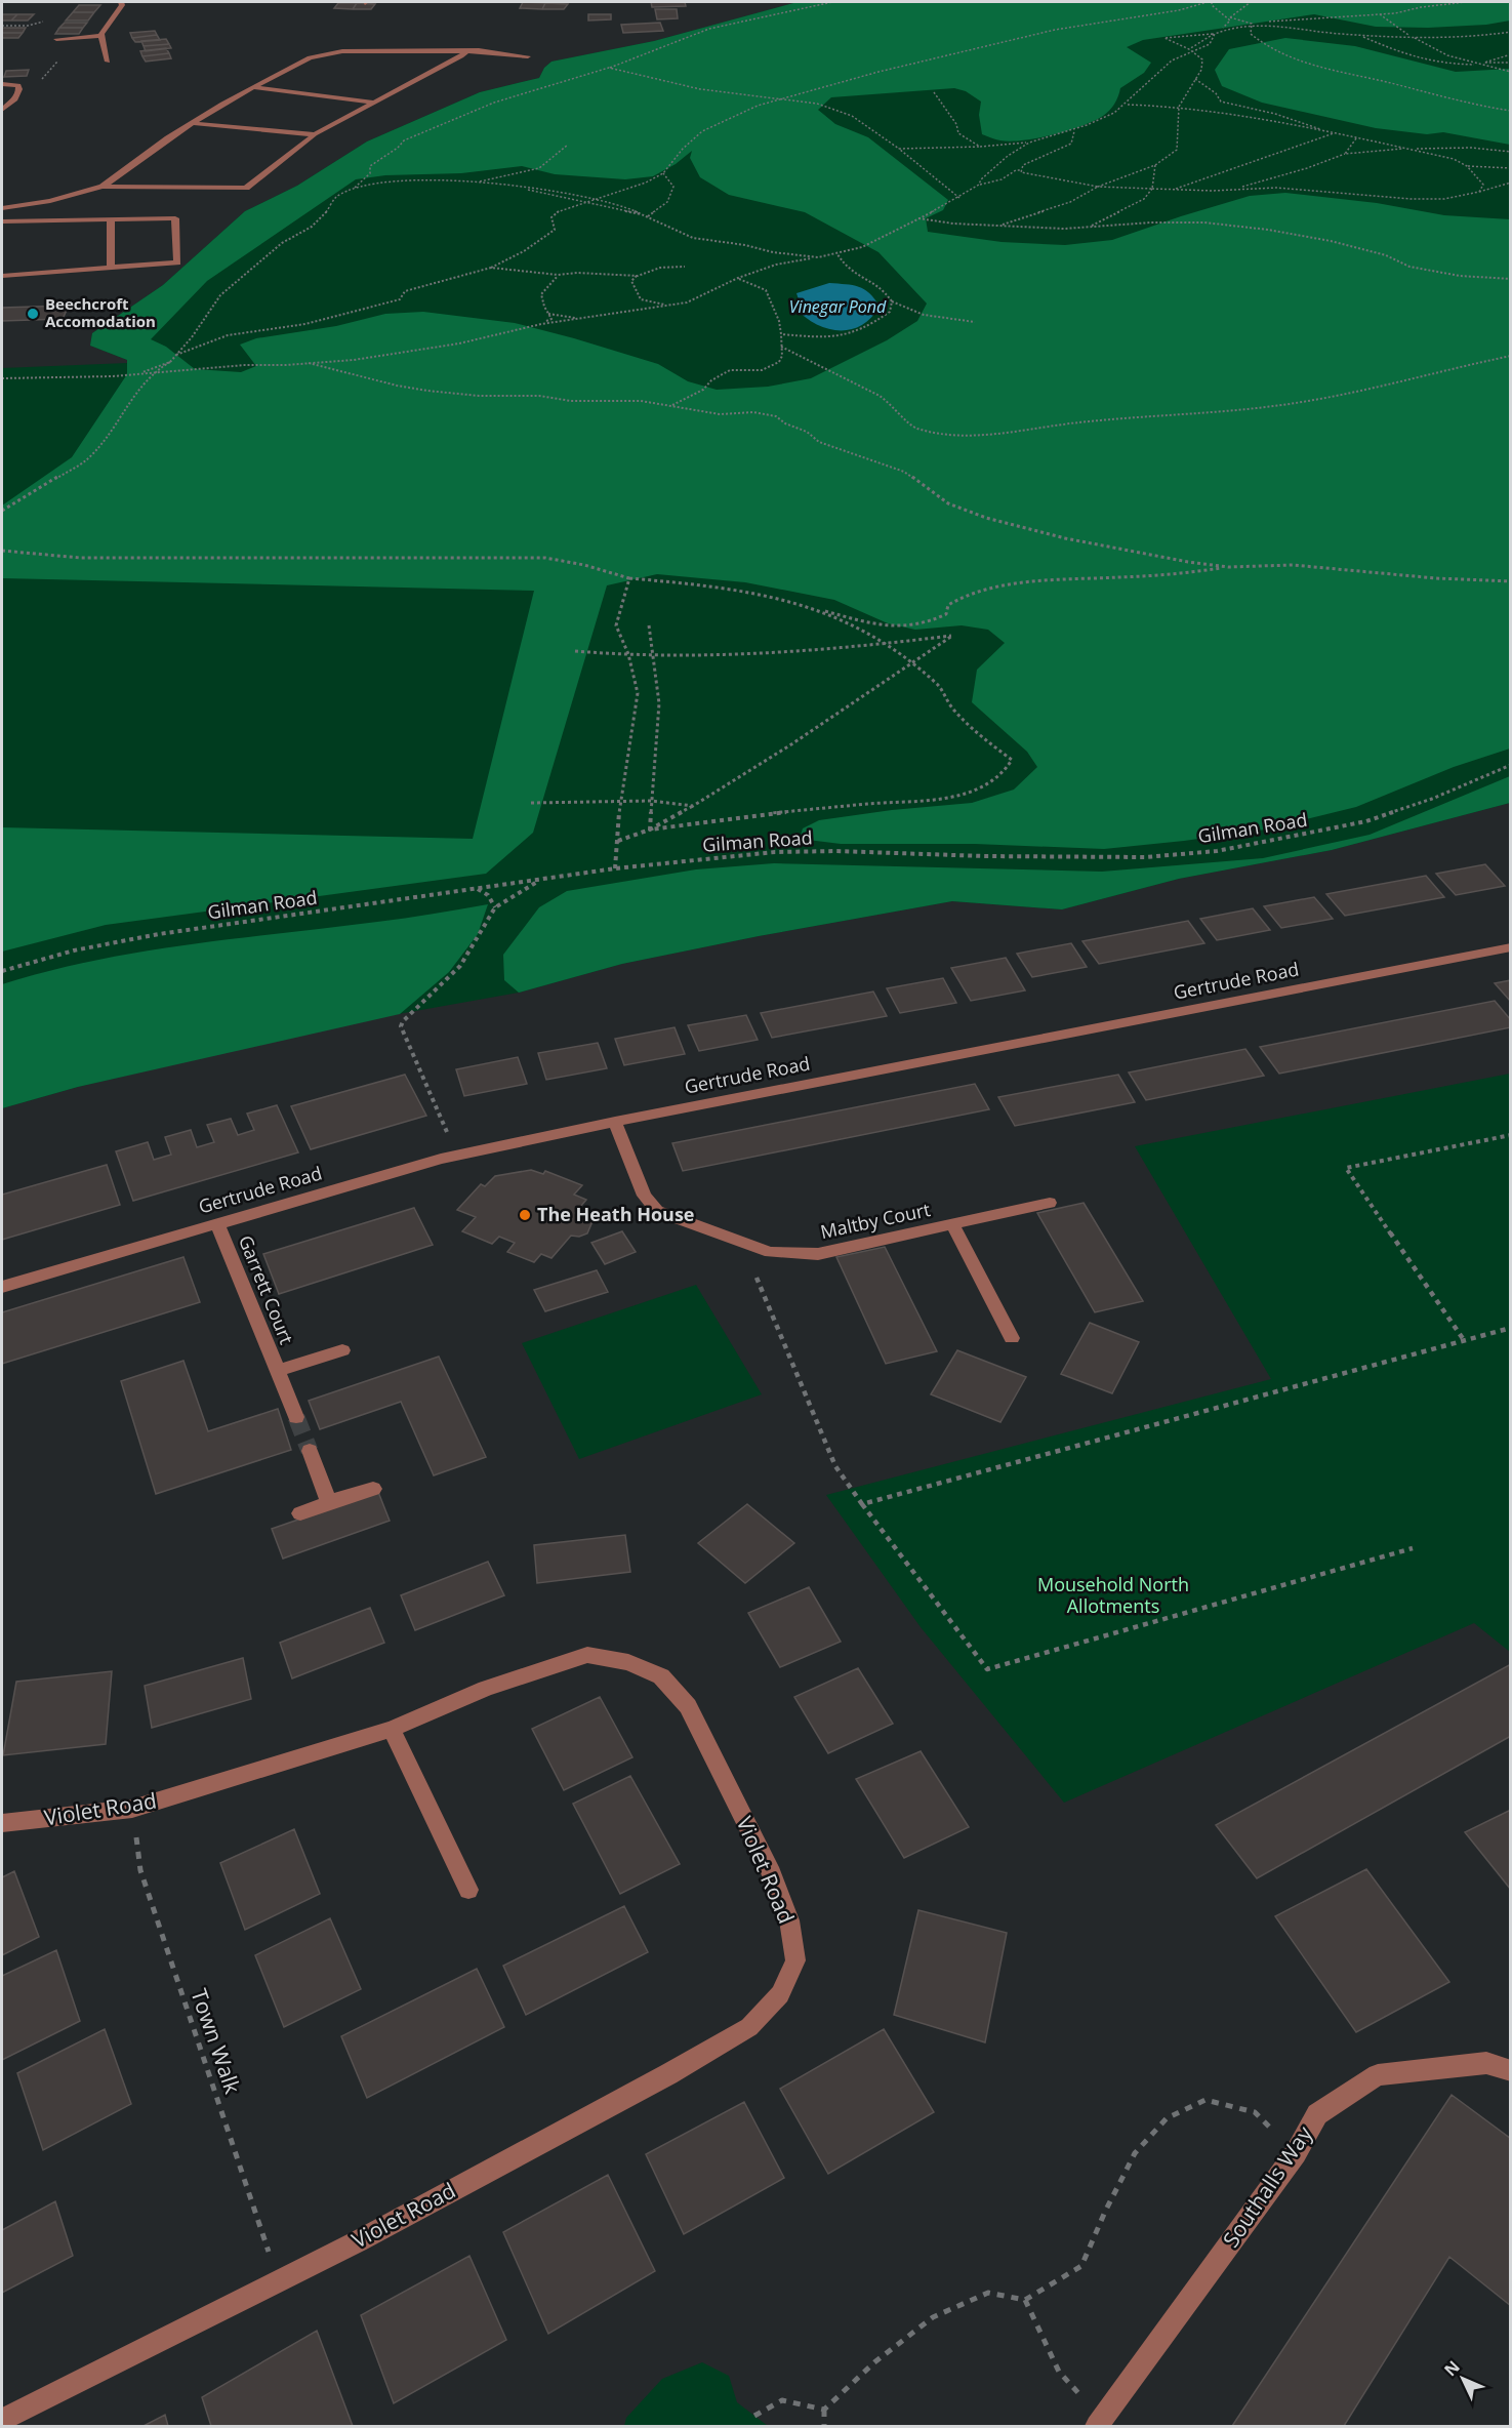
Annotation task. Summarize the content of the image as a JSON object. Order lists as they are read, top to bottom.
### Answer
{
  "streets": {
    "street": [
      "Gertrude Road",
      "Maltby Court",
      "Garrett Court",
      "Violet Road",
      "Southalls Way"
    ],
    "path": ["Gilman Road", "Town Walk"]
  },
  "crossings": [
    ["Gertrude Road", "Maltby Court"],
    ["Gertrude Road", "Garrett Court"],
    ["Violet Road", "Town Walk"]
  ],
  "water": ["Vinegar Pond"],
  "parks": ["Mousehold North Allotments"],
  "places": ["Beechcroft Accomodation", "The Heath House"],
  "north": "top left"
}
